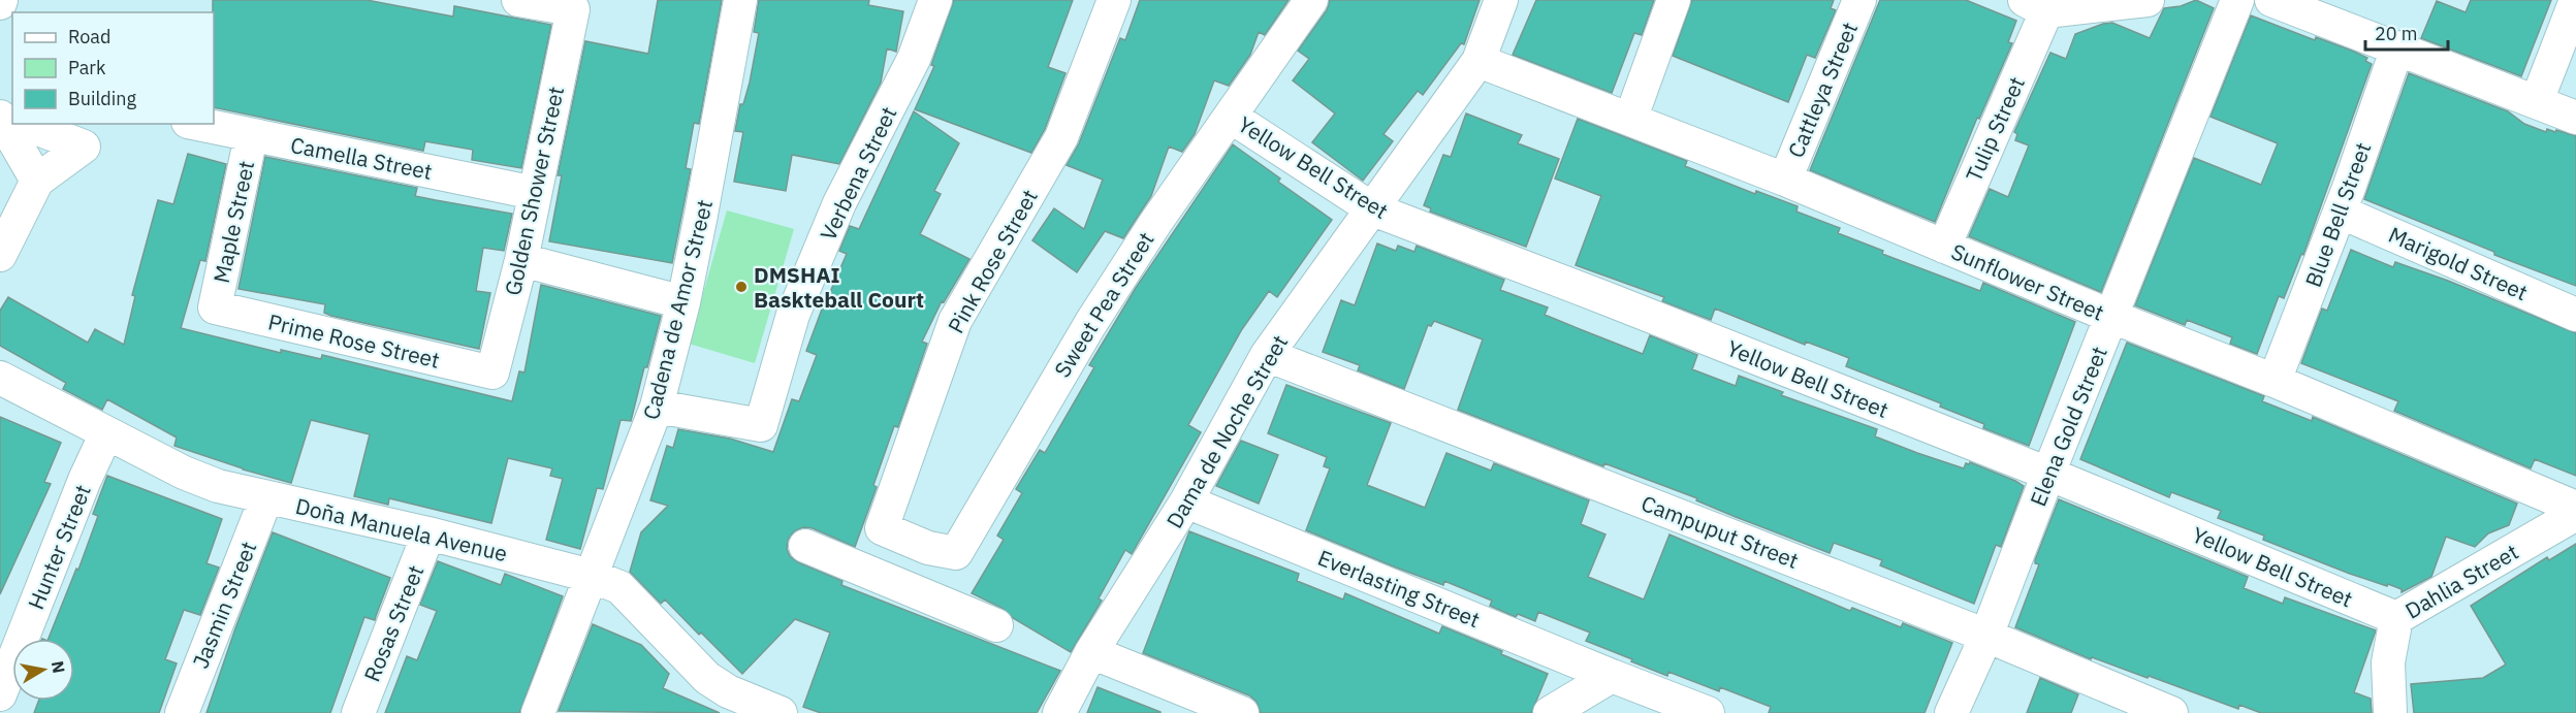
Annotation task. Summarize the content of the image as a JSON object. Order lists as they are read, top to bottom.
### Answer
{
  "streets": {
    "street": [
      "Cattleya Street",
      "Tulip Street",
      "Camella Street",
      "Yellow Bell Street",
      "Verbena Street",
      "Golden Shower Street",
      "Blue Bell Street",
      "Maple Street",
      "Pink Rose Street",
      "Marigold Street",
      "Sunflower Street",
      "Sweet Pea Street",
      "Cadena de Amor Street",
      "Prime Rose Street",
      "Elena Gold Street",
      "Dama de Noche Street",
      "Doña Manuela Avenue",
      "Campuput Street",
      "Hunter Street",
      "Dahlia Street",
      "Everlasting Street",
      "Jasmin Street",
      "Rosas Street"
    ]
  },
  "crossings": [
    ["Cattleya Street", "Sunflower Street"],
    ["Tulip Street", "Sunflower Street"],
    ["Camella Street", "Golden Shower Street"],
    ["Camella Street", "Maple Street"],
    ["Yellow Bell Street", "Sweet Pea Street"],
    ["Yellow Bell Street", "Elena Gold Street"],
    ["Yellow Bell Street", "Dama de Noche Street"],
    ["Yellow Bell Street", "Dahlia Street"],
    ["Verbena Street", "Cadena de Amor Street"],
    ["Golden Shower Street", "Prime Rose Street"],
    ["Blue Bell Street", "Marigold Street"],
    ["Blue Bell Street", "Sunflower Street"],
    ["Maple Street", "Prime Rose Street"],
    ["Pink Rose Street", "Sweet Pea Street"],
    ["Sunflower Street", "Elena Gold Street"],
    ["Sunflower Street", "Dama de Noche Street"],
    ["Cadena de Amor Street", "Doña Manuela Avenue"],
    ["Elena Gold Street", "Campuput Street"],
    ["Dama de Noche Street", "Campuput Street"],
    ["Dama de Noche Street", "Everlasting Street"],
    ["Doña Manuela Avenue", "Hunter Street"],
    ["Doña Manuela Avenue", "Jasmin Street"],
    ["Doña Manuela Avenue", "Rosas Street"]
  ],
  "places": ["DMSHAI Baskteball Court"],
  "legend": ["Road", "Park", "Building"],
  "scale_bar": "20 m",
  "north": "right"
}
